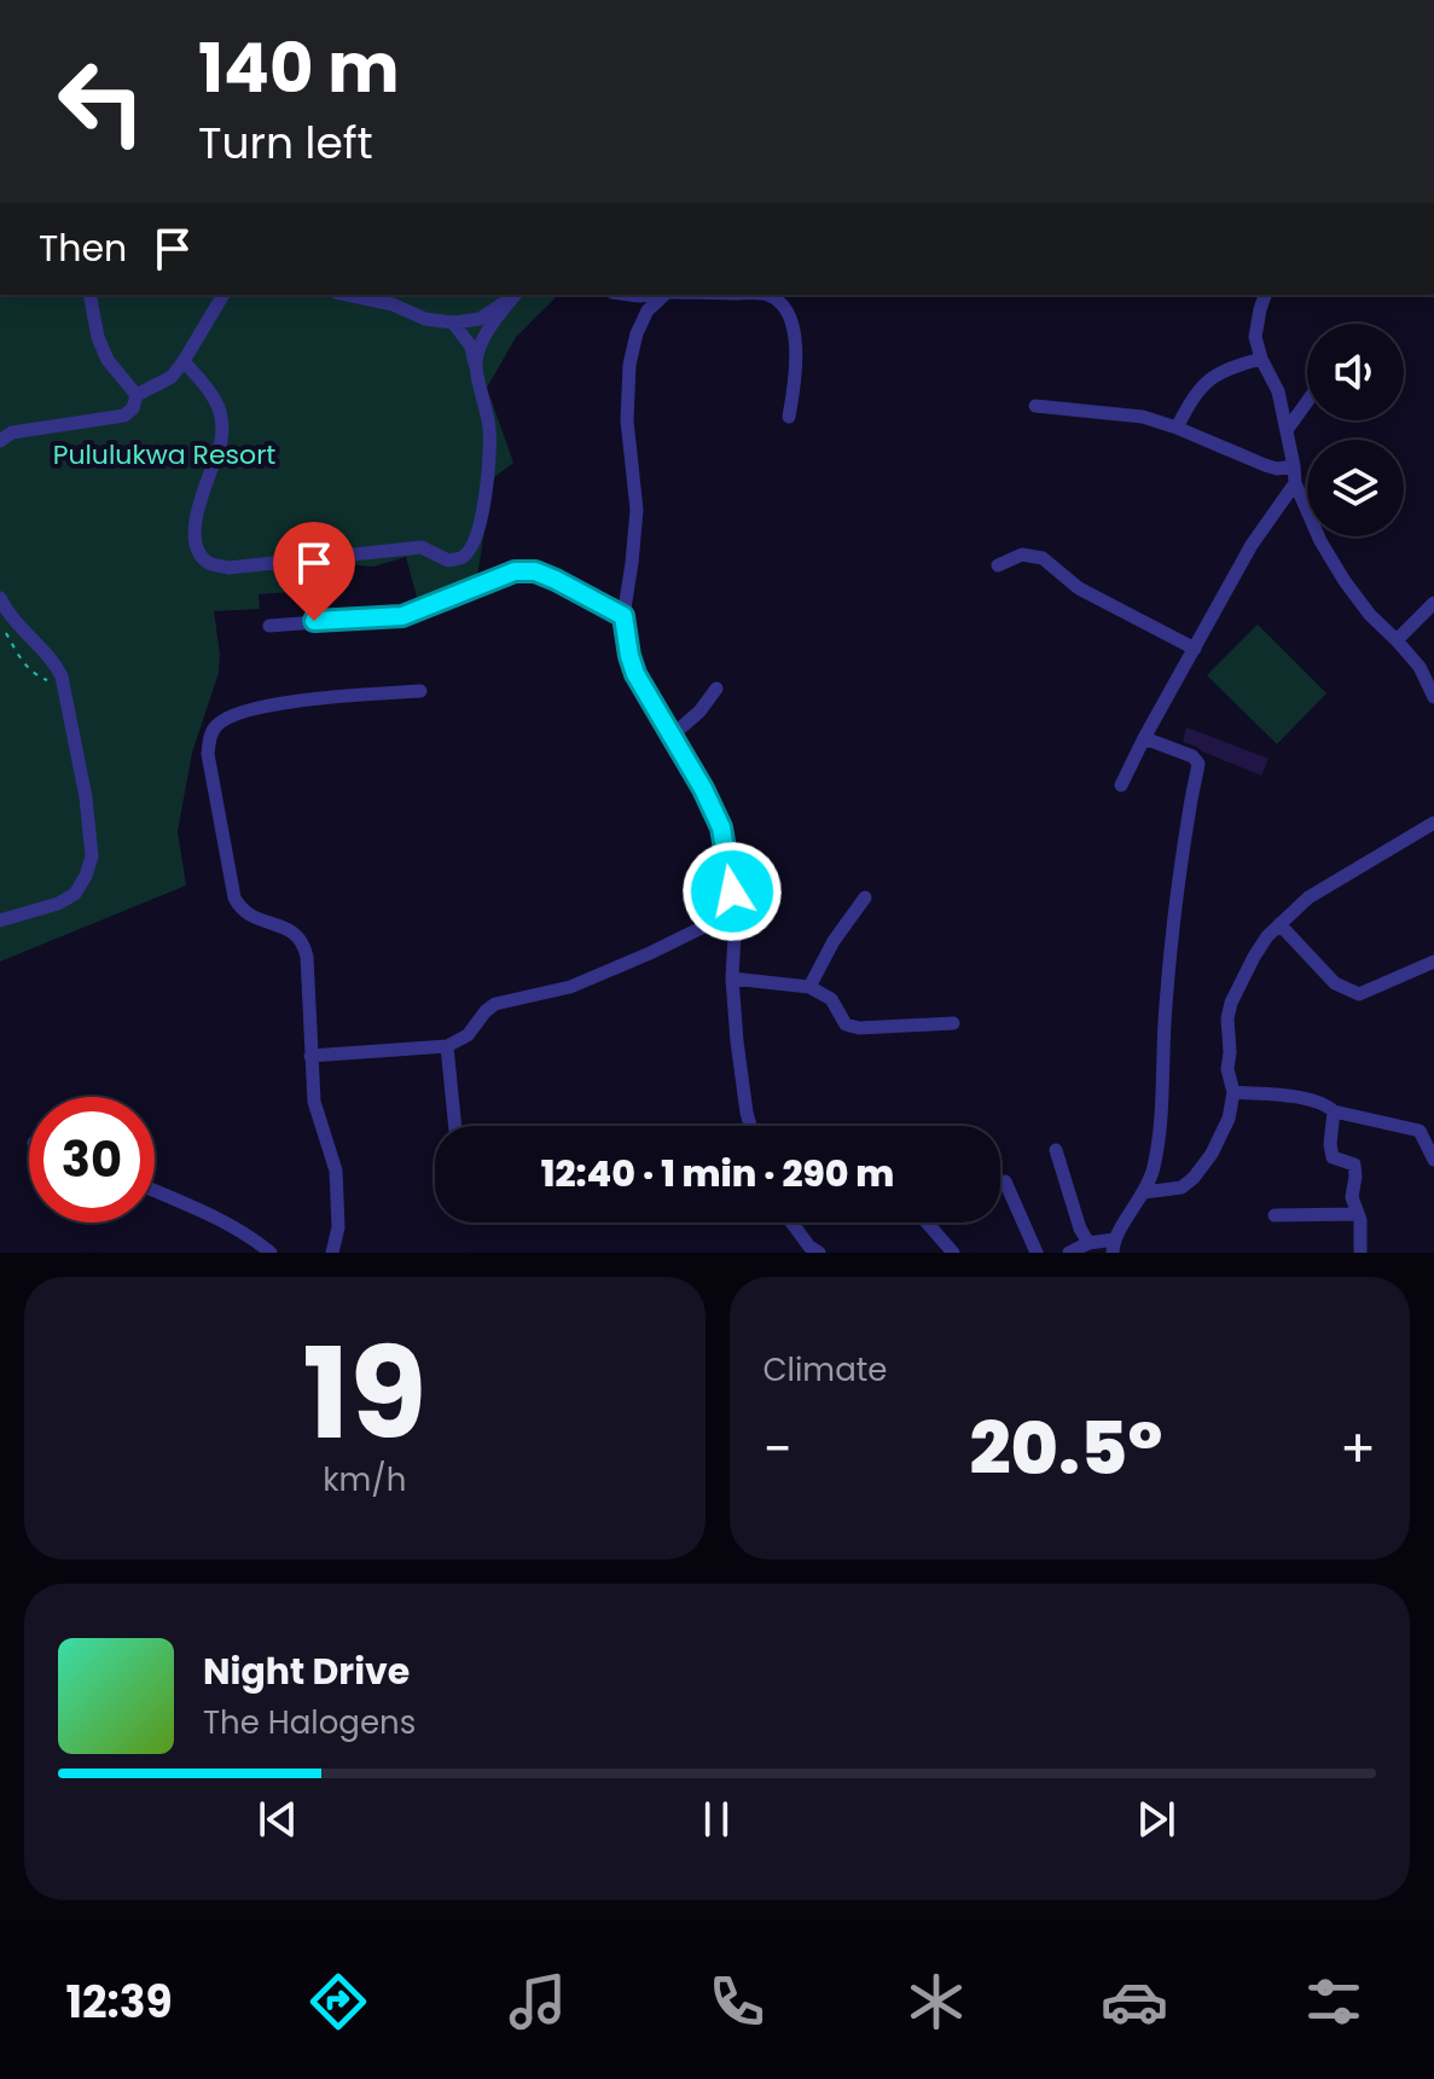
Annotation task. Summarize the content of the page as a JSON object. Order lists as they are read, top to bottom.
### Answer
{
  "parks": ["Pululukwa Resort"],
  "page": {
    "turn": ["140 m", "Turn left"],
    "then": "Then",
    "limit": "30",
    "trip": "12:40 · 1 min · 290 m",
    "tile": [
      ["19", "km/h"],
      "Climate"
    ],
    "heat": ["−", "20.5°", "+"],
    "song": ["Night Drive", "The Halogens"],
    "tabs": "12:39"
  }
}
